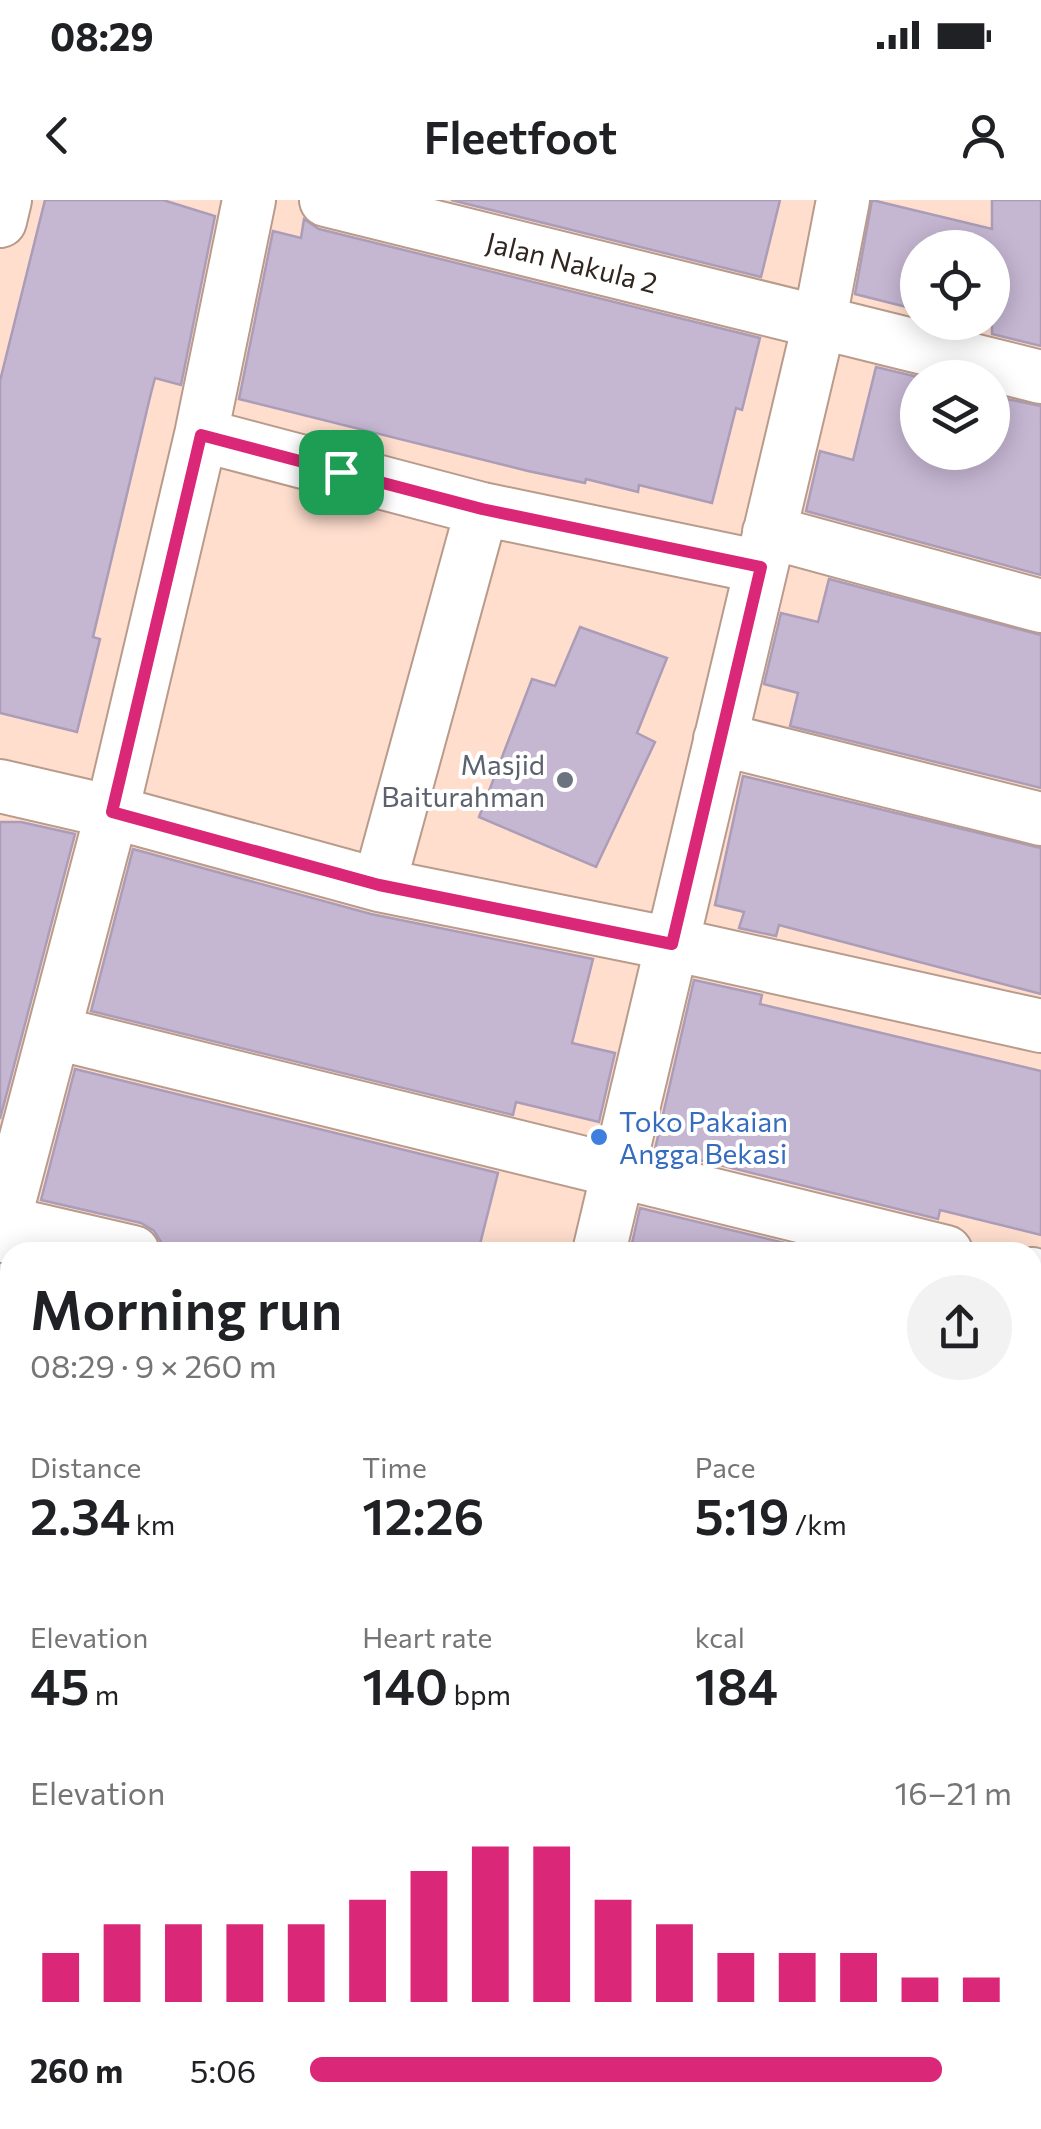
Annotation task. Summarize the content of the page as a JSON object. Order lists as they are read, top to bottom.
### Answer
{
  "streets": {
    "street": ["Jalan Nakula 2"]
  },
  "places": ["Masjid Baiturahman", "Toko Pakaian Angga Bekasi"],
  "page": {
    "status": "08:29",
    "header": "Fleetfoot",
    "heading": ["Morning run", "08:29 · 9 × 260 m"],
    "stats": [
      ["Distance", "2.34 km"],
      ["Time", "12:26"],
      ["Pace", "5:19 /km"],
      ["Elevation", "45 m"],
      ["Heart rate", "140 bpm"],
      ["kcal", "184"]
    ],
    "chart": ["Elevation", "16–21 m"],
    "list": [
      {
        "name": "260 m",
        "note": "5:06"
      }
    ]
  }
}
